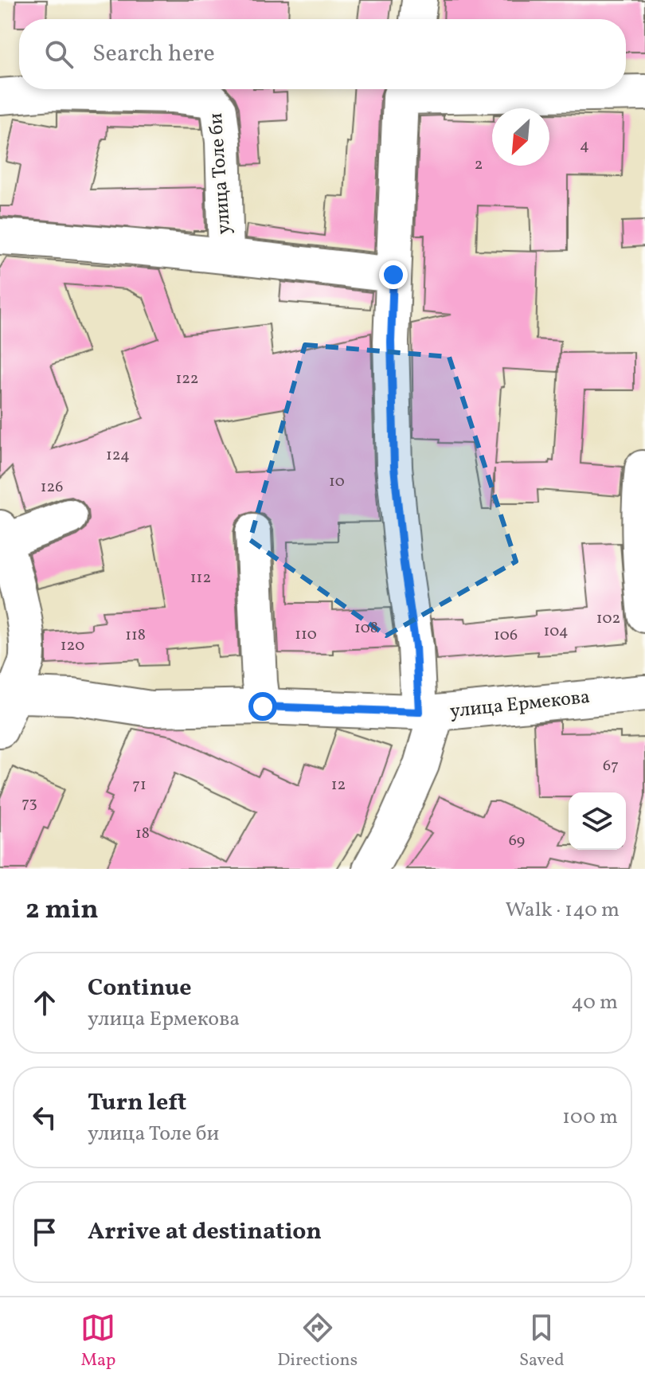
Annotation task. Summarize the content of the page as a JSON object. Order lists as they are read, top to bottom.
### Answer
{
  "streets": {
    "street": ["улица Толе би", "улица Ермекова"]
  },
  "house_numbers": [
    "4",
    "2",
    "122",
    "124",
    "10",
    "126",
    "112",
    "102",
    "108",
    "104",
    "110",
    "118",
    "106",
    "120",
    "67",
    "71",
    "12",
    "73",
    "18",
    "69"
  ],
  "north": "bottom left",
  "page": {
    "search": "Search here",
    "heading": ["2 min", "Walk · 140 m"],
    "list": [
      ["Continue", "улица Ермекова", "40 m"],
      ["Turn left", "улица Толе би", "100 m"],
      "Arrive at destination"
    ],
    "nav": ["Map", "Directions", "Saved"]
  }
}
